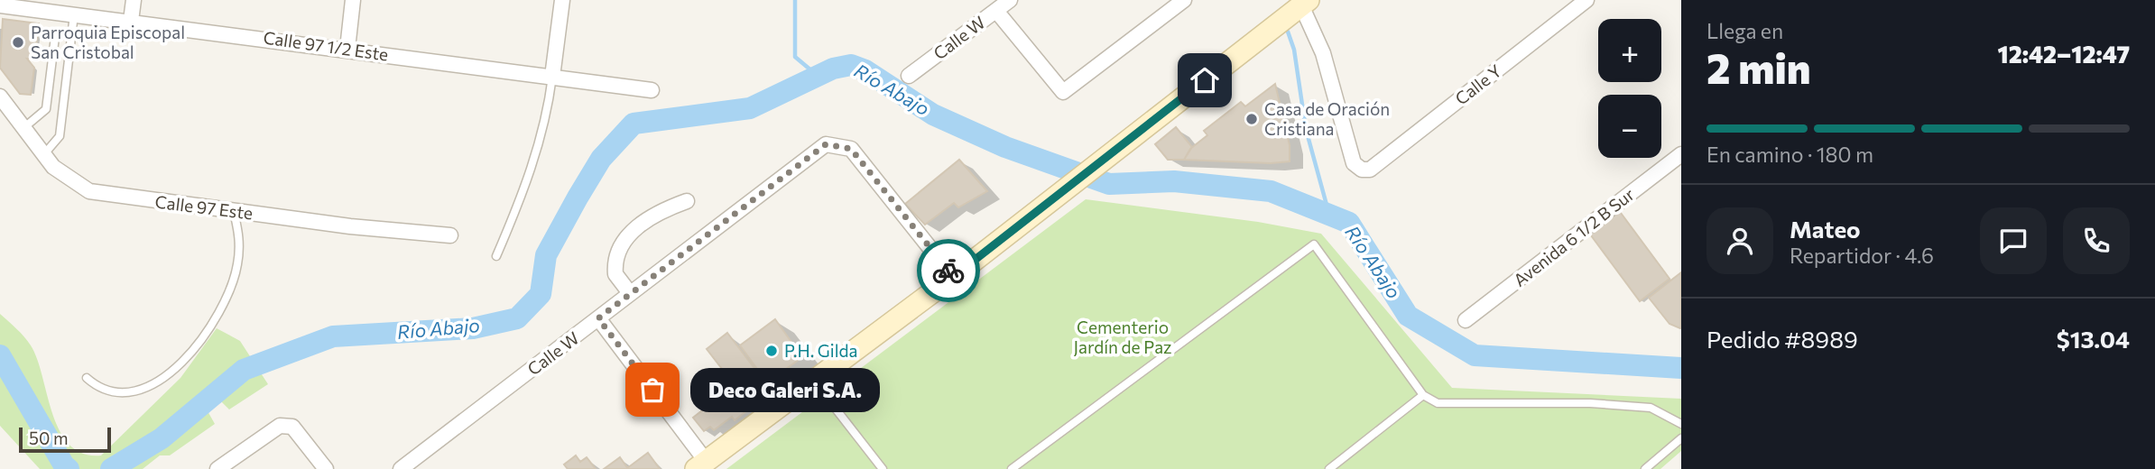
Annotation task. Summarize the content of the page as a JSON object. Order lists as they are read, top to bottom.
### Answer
{
  "streets": {
    "street": [
      "Calle W",
      "Calle 97 1/2 Este",
      "Calle Y",
      "Calle 97 Este",
      "Avenida 6 1/2 B Sur"
    ]
  },
  "water": ["Río Abajo"],
  "parks": ["Cementerio Jardín de Paz"],
  "places": [
    "Parroquia Episcopal San Cristobal",
    "Casa de Oración Cristiana",
    "P.H. Gilda",
    "Deco Galeri S.A."
  ],
  "scale_bar": "50 m",
  "page": {
    "heading": ["2 min", "Llega en", "12:42–12:47"],
    "panel": [
      "Mateo",
      "Repartidor · 4.6",
      "Pedido #8989",
      "$13.04"
    ],
    "map_buttons": ["+", "−"],
    "bar": "En camino · 180 m",
    "bubble": "Deco Galeri S.A.",
    "scale": "50 m"
  }
}
